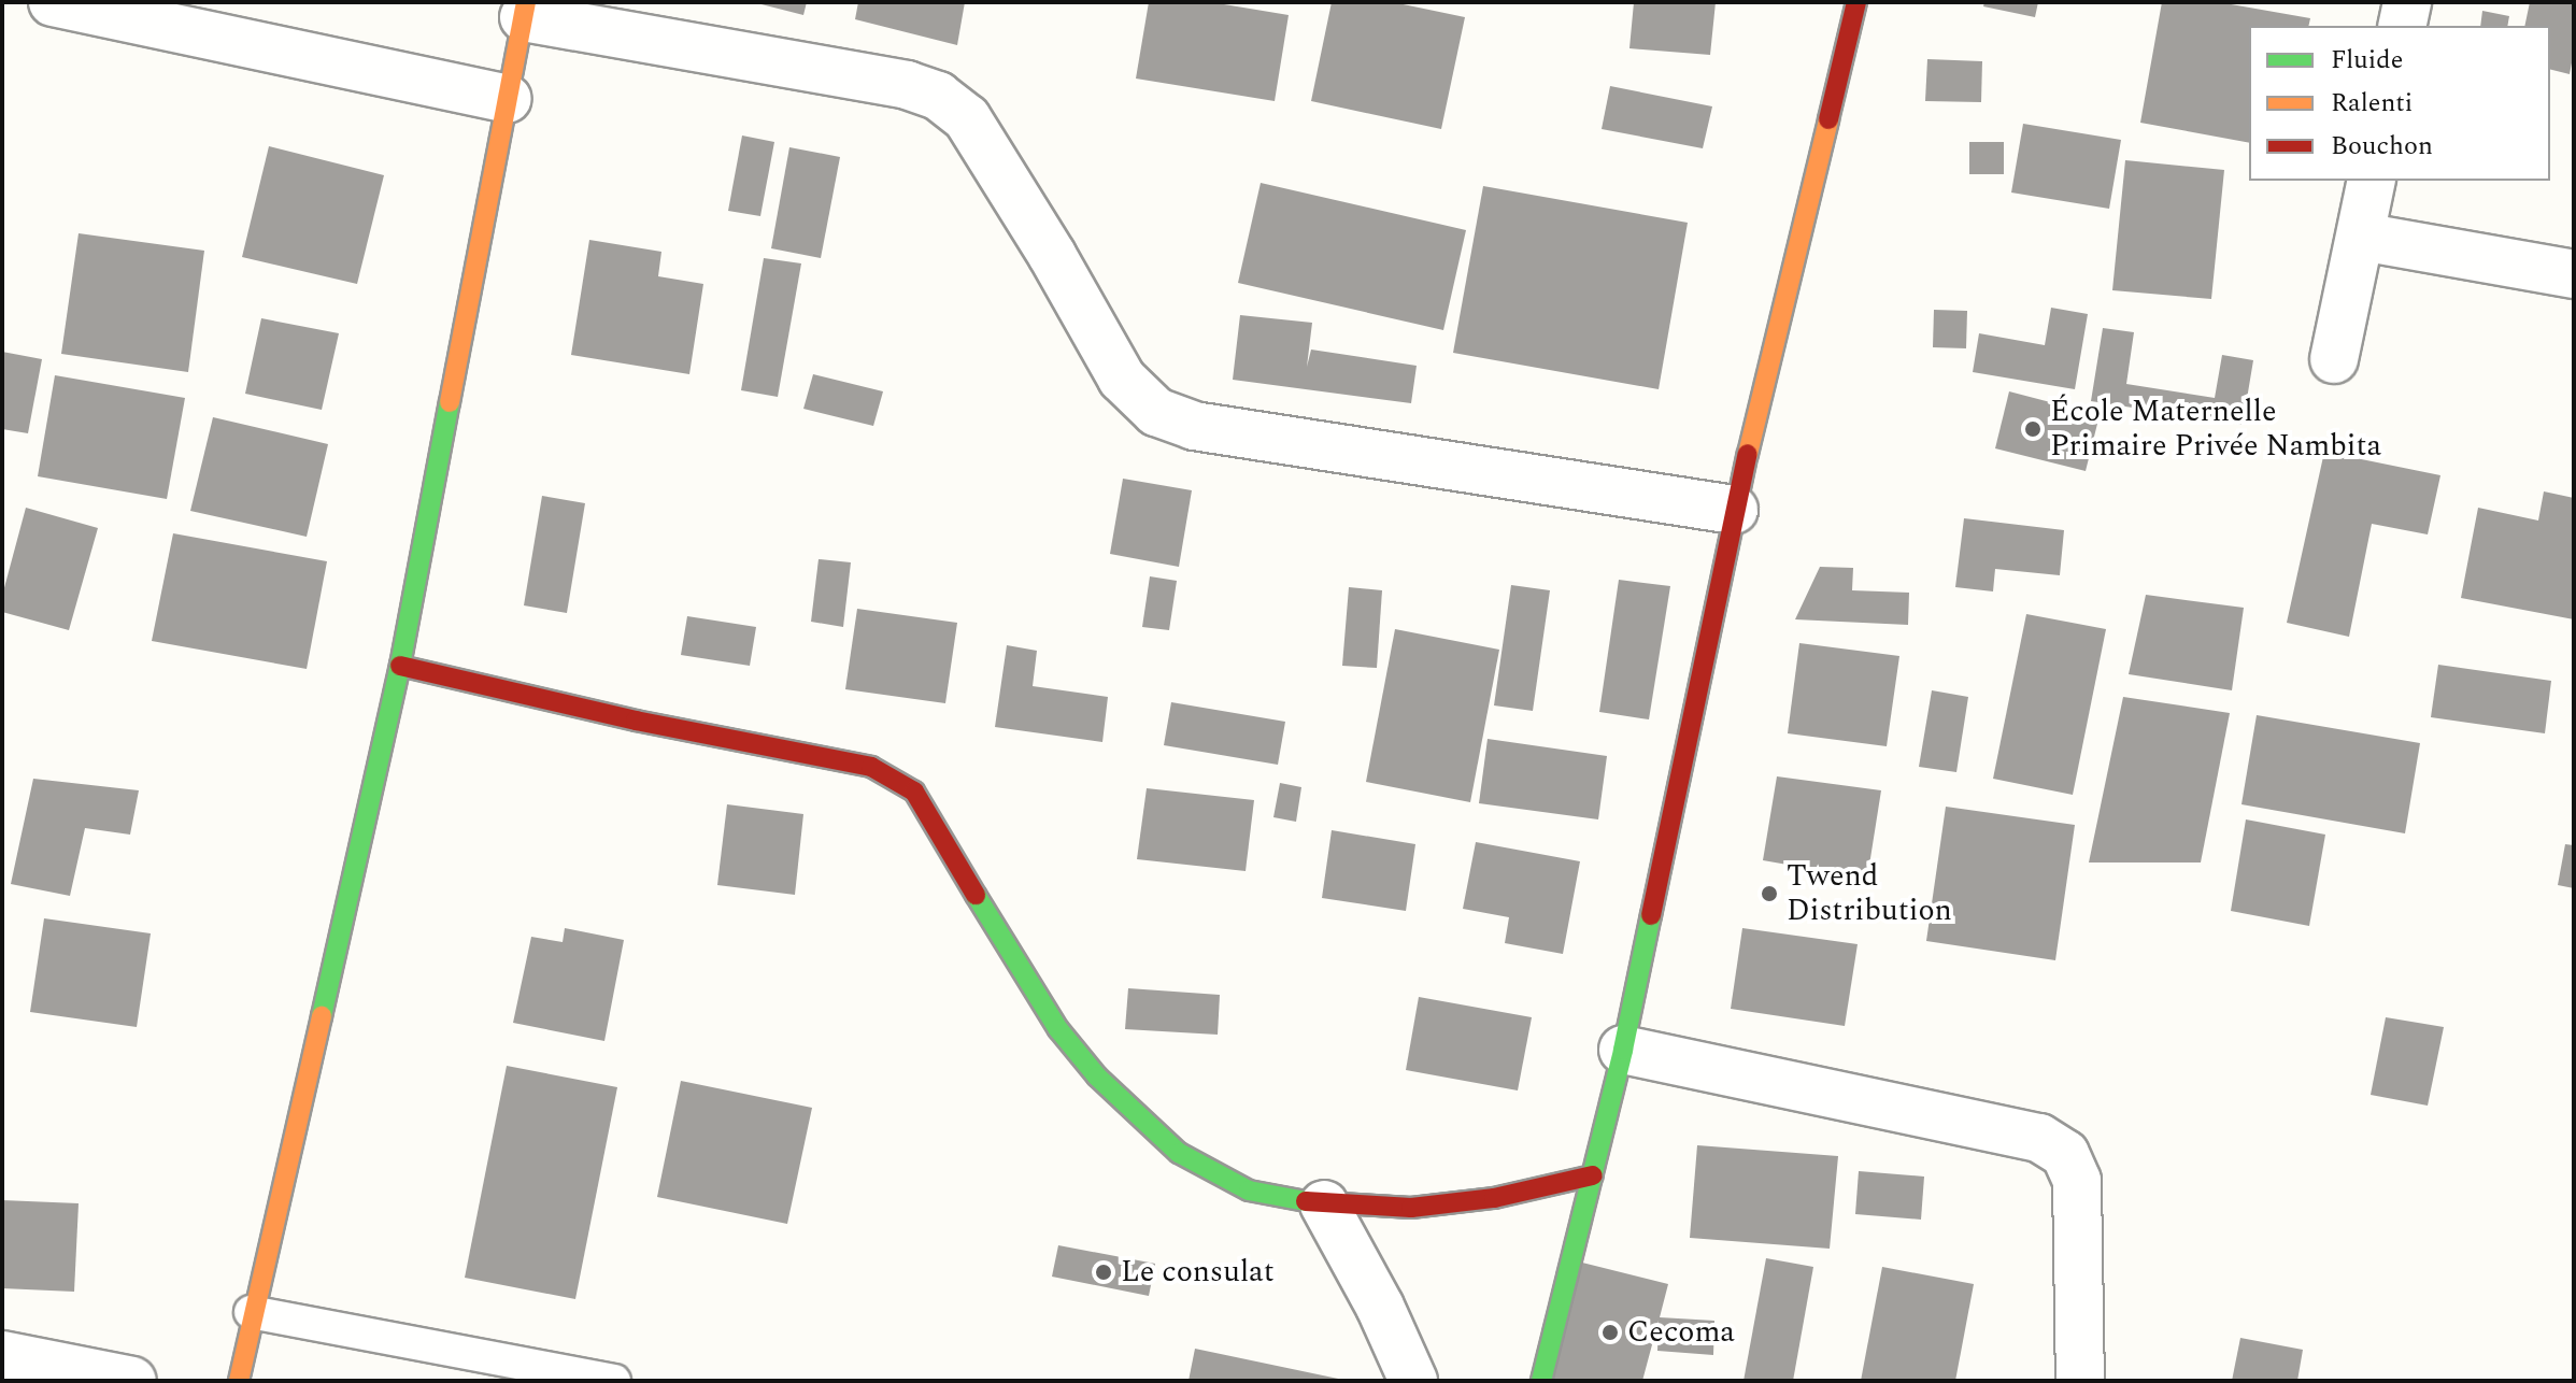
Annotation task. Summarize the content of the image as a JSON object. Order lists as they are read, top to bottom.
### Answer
{
  "places": [
    "École Maternelle Primaire Privée Nambita",
    "Twend Distribution",
    "Le consulat",
    "Cecoma"
  ],
  "legend": ["Fluide", "Ralenti", "Bouchon"]
}
